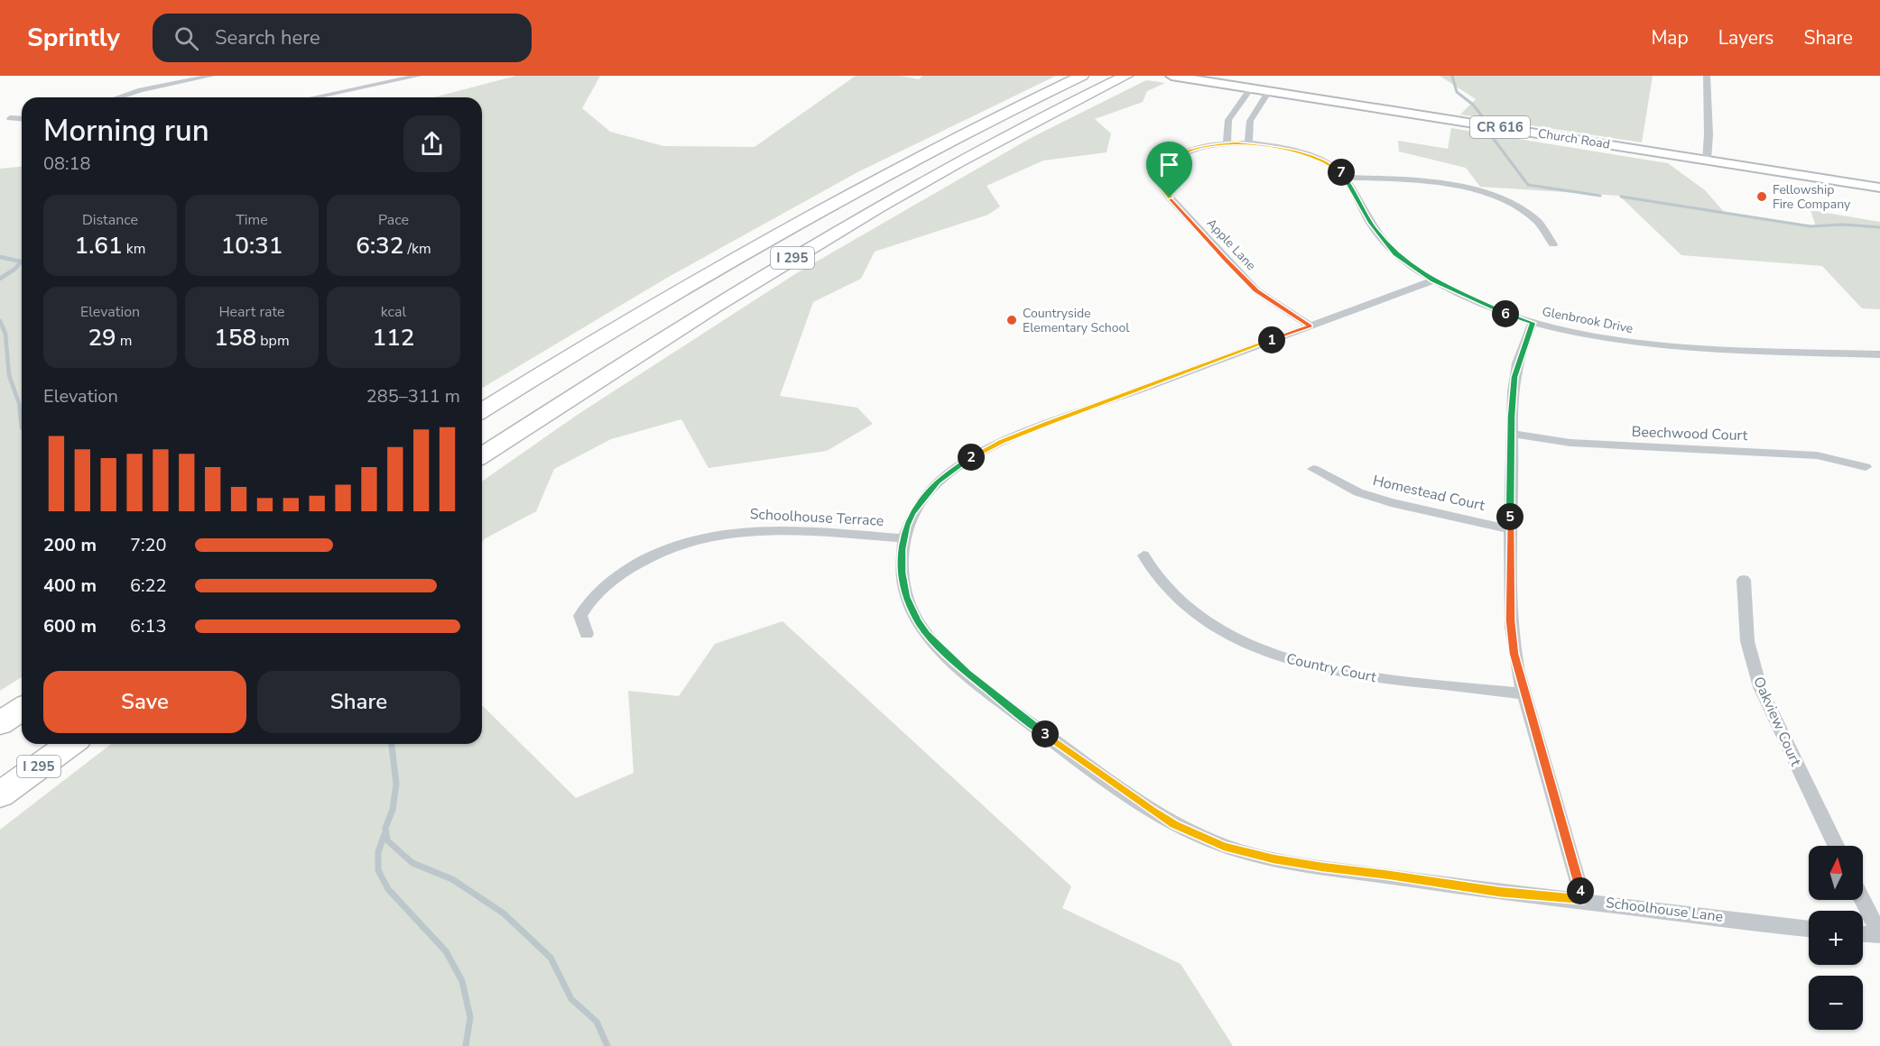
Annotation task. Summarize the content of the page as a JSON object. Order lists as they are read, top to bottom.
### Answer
{
  "streets": {
    "highway": ["I 295"],
    "main road": ["CR 616", "Church Road"],
    "street": [
      "Apple Lane",
      "Glenbrook Drive",
      "Beechwood Court",
      "Homestead Court",
      "Schoolhouse Terrace",
      "Country Court",
      "Oakview Court",
      "Schoolhouse Lane"
    ]
  },
  "crossings": [
    ["Apple Lane", "Glenbrook Drive"],
    ["Apple Lane", "Schoolhouse Lane"],
    ["Glenbrook Drive", "Schoolhouse Lane"],
    ["Schoolhouse Terrace", "Schoolhouse Lane"]
  ],
  "places": ["Fellowship Fire Company", "Countryside Elementary School"],
  "north": "top",
  "page": {
    "header": "Sprintly",
    "search": "Search here",
    "nav": ["Map", "Layers", "Share"],
    "heading": ["Morning run", "08:18"],
    "pins": [
      "7",
      "6",
      "1",
      "2",
      "5",
      "3",
      "4"
    ],
    "stats": [
      ["Distance", "1.61 km"],
      ["Time", "10:31"],
      ["Pace", "6:32 /km"],
      ["Elevation", "29 m"],
      ["Heart rate", "158 bpm"],
      ["kcal", "112"]
    ],
    "chart": ["Elevation", "285–311 m"],
    "list": [
      {
        "name": "200 m",
        "note": "7:20"
      },
      {
        "name": "400 m",
        "note": "6:22"
      },
      {
        "name": "600 m",
        "note": "6:13"
      }
    ],
    "buttons": ["Save", "Share"],
    "map_buttons": ["+", "−"]
  }
}
